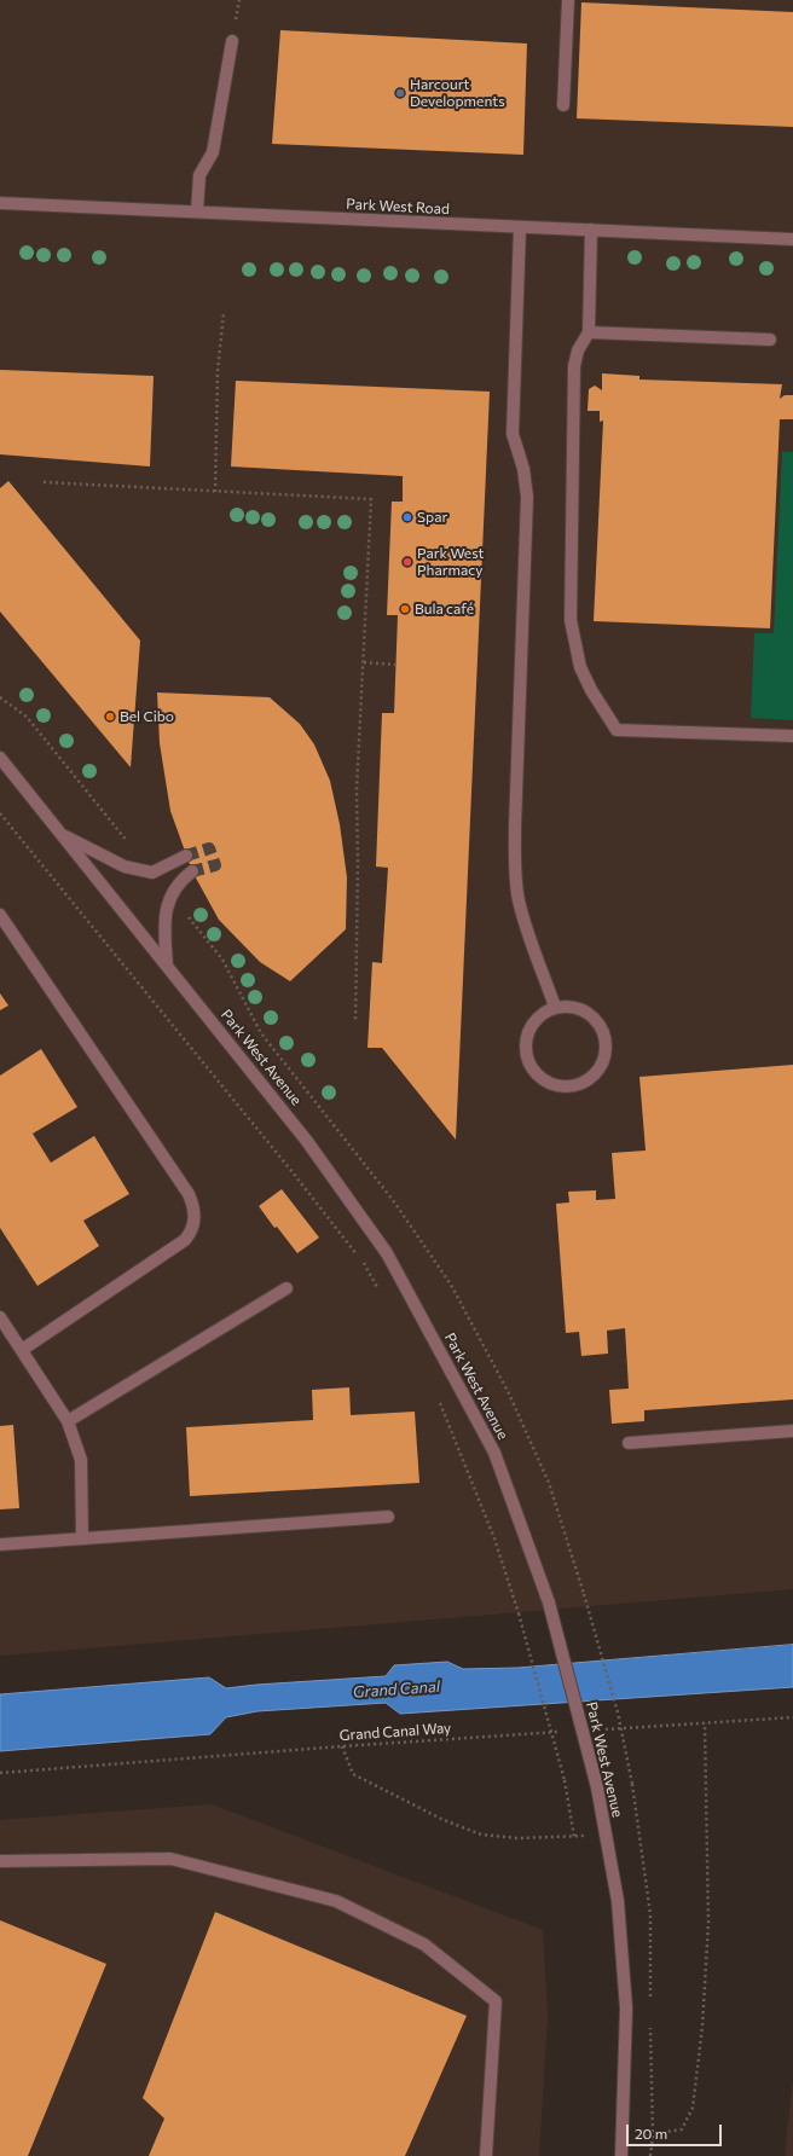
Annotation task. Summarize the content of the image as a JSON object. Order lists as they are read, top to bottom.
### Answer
{
  "streets": {
    "street": ["Park West Road", "Park West Avenue"],
    "path": ["Grand Canal Way"]
  },
  "water": ["Grand Canal"],
  "places": [
    "Harcourt Developments",
    "Spar",
    "Park West Pharmacy",
    "Bula café",
    "Bel Cibo"
  ],
  "scale_bar": "20 m"
}
